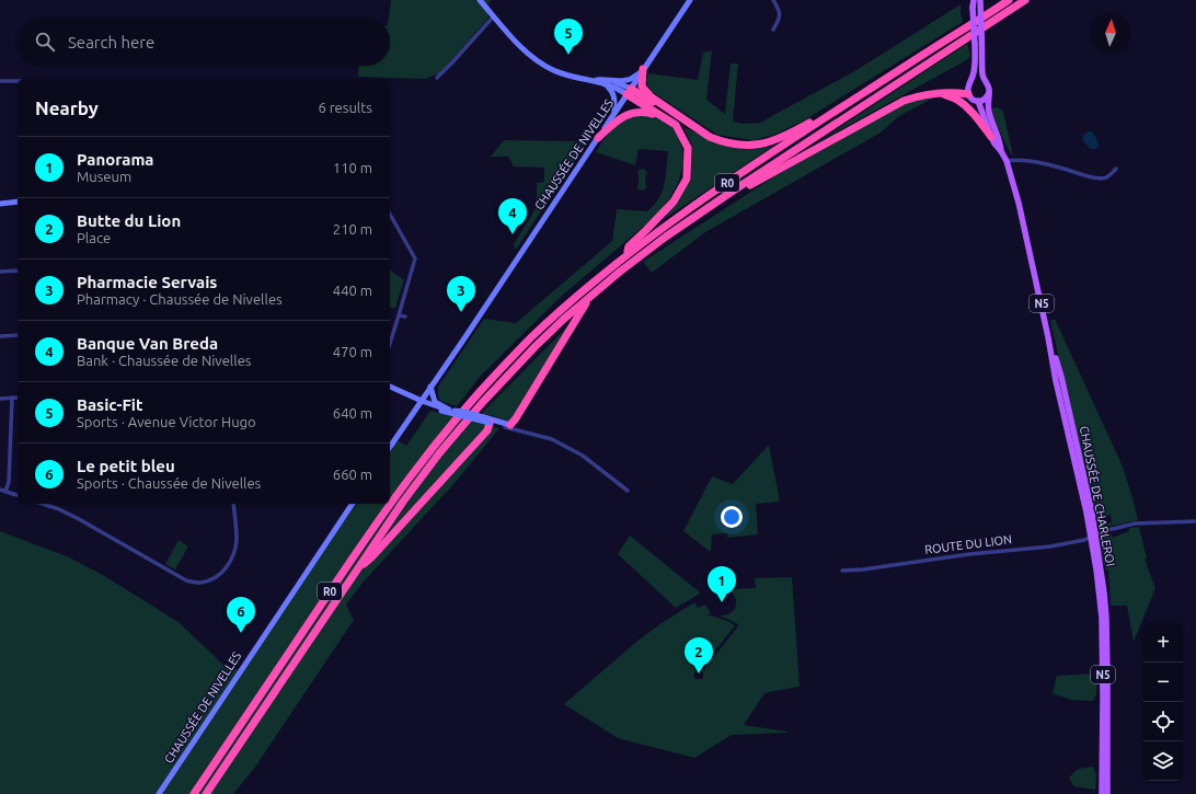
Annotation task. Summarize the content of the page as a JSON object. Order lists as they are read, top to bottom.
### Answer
{
  "streets": {
    "highway": ["R0"],
    "main road": ["CHAUSSÉE DE NIVELLES", "N5", "CHAUSSÉE DE CHARLEROI"],
    "street": ["ROUTE DU LION"]
  },
  "crossings": [
    ["N5", "CHAUSSÉE DE CHARLEROI"],
    ["CHAUSSÉE DE CHARLEROI", "ROUTE DU LION"]
  ],
  "north": "top",
  "page": {
    "search": "Search here",
    "pins": [
      "5",
      "4",
      "3",
      "1",
      "6",
      "2"
    ],
    "heading": ["Nearby", "6 results"],
    "list": [
      {
        "mark": "1",
        "name": "Panorama",
        "note": "Museum",
        "value": "110 m"
      },
      {
        "mark": "2",
        "name": "Butte du Lion",
        "note": "Place",
        "value": "210 m"
      },
      {
        "mark": "3",
        "name": "Pharmacie Servais",
        "note": "Pharmacy · Chaussée de Nivelles",
        "value": "440 m"
      },
      {
        "mark": "4",
        "name": "Banque Van Breda",
        "note": "Bank · Chaussée de Nivelles",
        "value": "470 m"
      },
      {
        "mark": "5",
        "name": "Basic-Fit",
        "note": "Sports · Avenue Victor Hugo",
        "value": "640 m"
      },
      {
        "mark": "6",
        "name": "Le petit bleu",
        "note": "Sports · Chaussée de Nivelles",
        "value": "660 m"
      }
    ],
    "map_buttons": ["+", "−"]
  }
}
